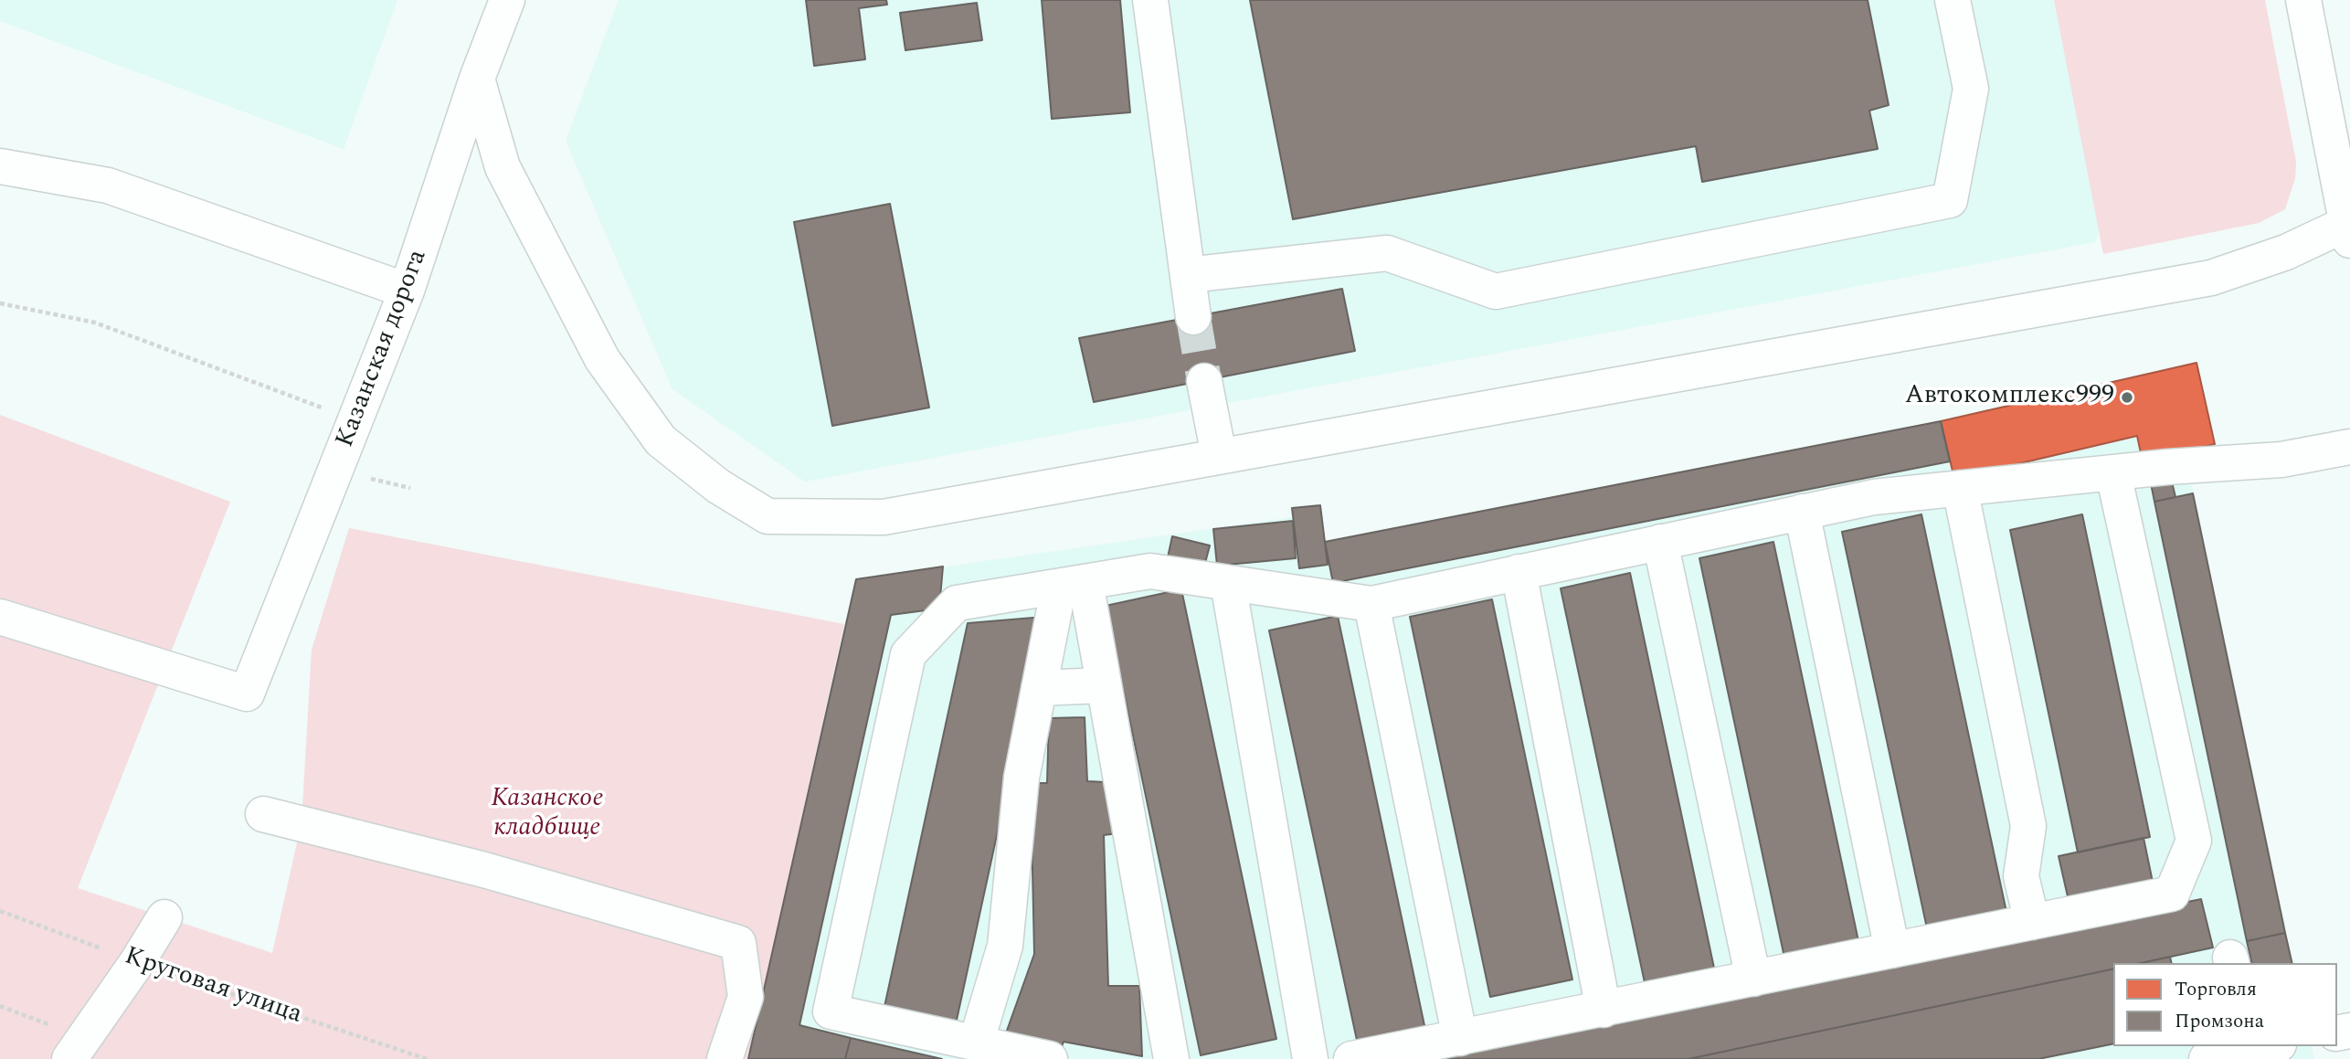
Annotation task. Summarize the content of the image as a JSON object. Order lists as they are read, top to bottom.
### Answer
{
  "streets": {
    "street": ["Казанская дорога"],
    "path": ["Круговая улица"]
  },
  "parks": ["Казанское кладбище"],
  "places": ["Автокомплекс999"],
  "legend": ["Торговля", "Промзона"]
}
